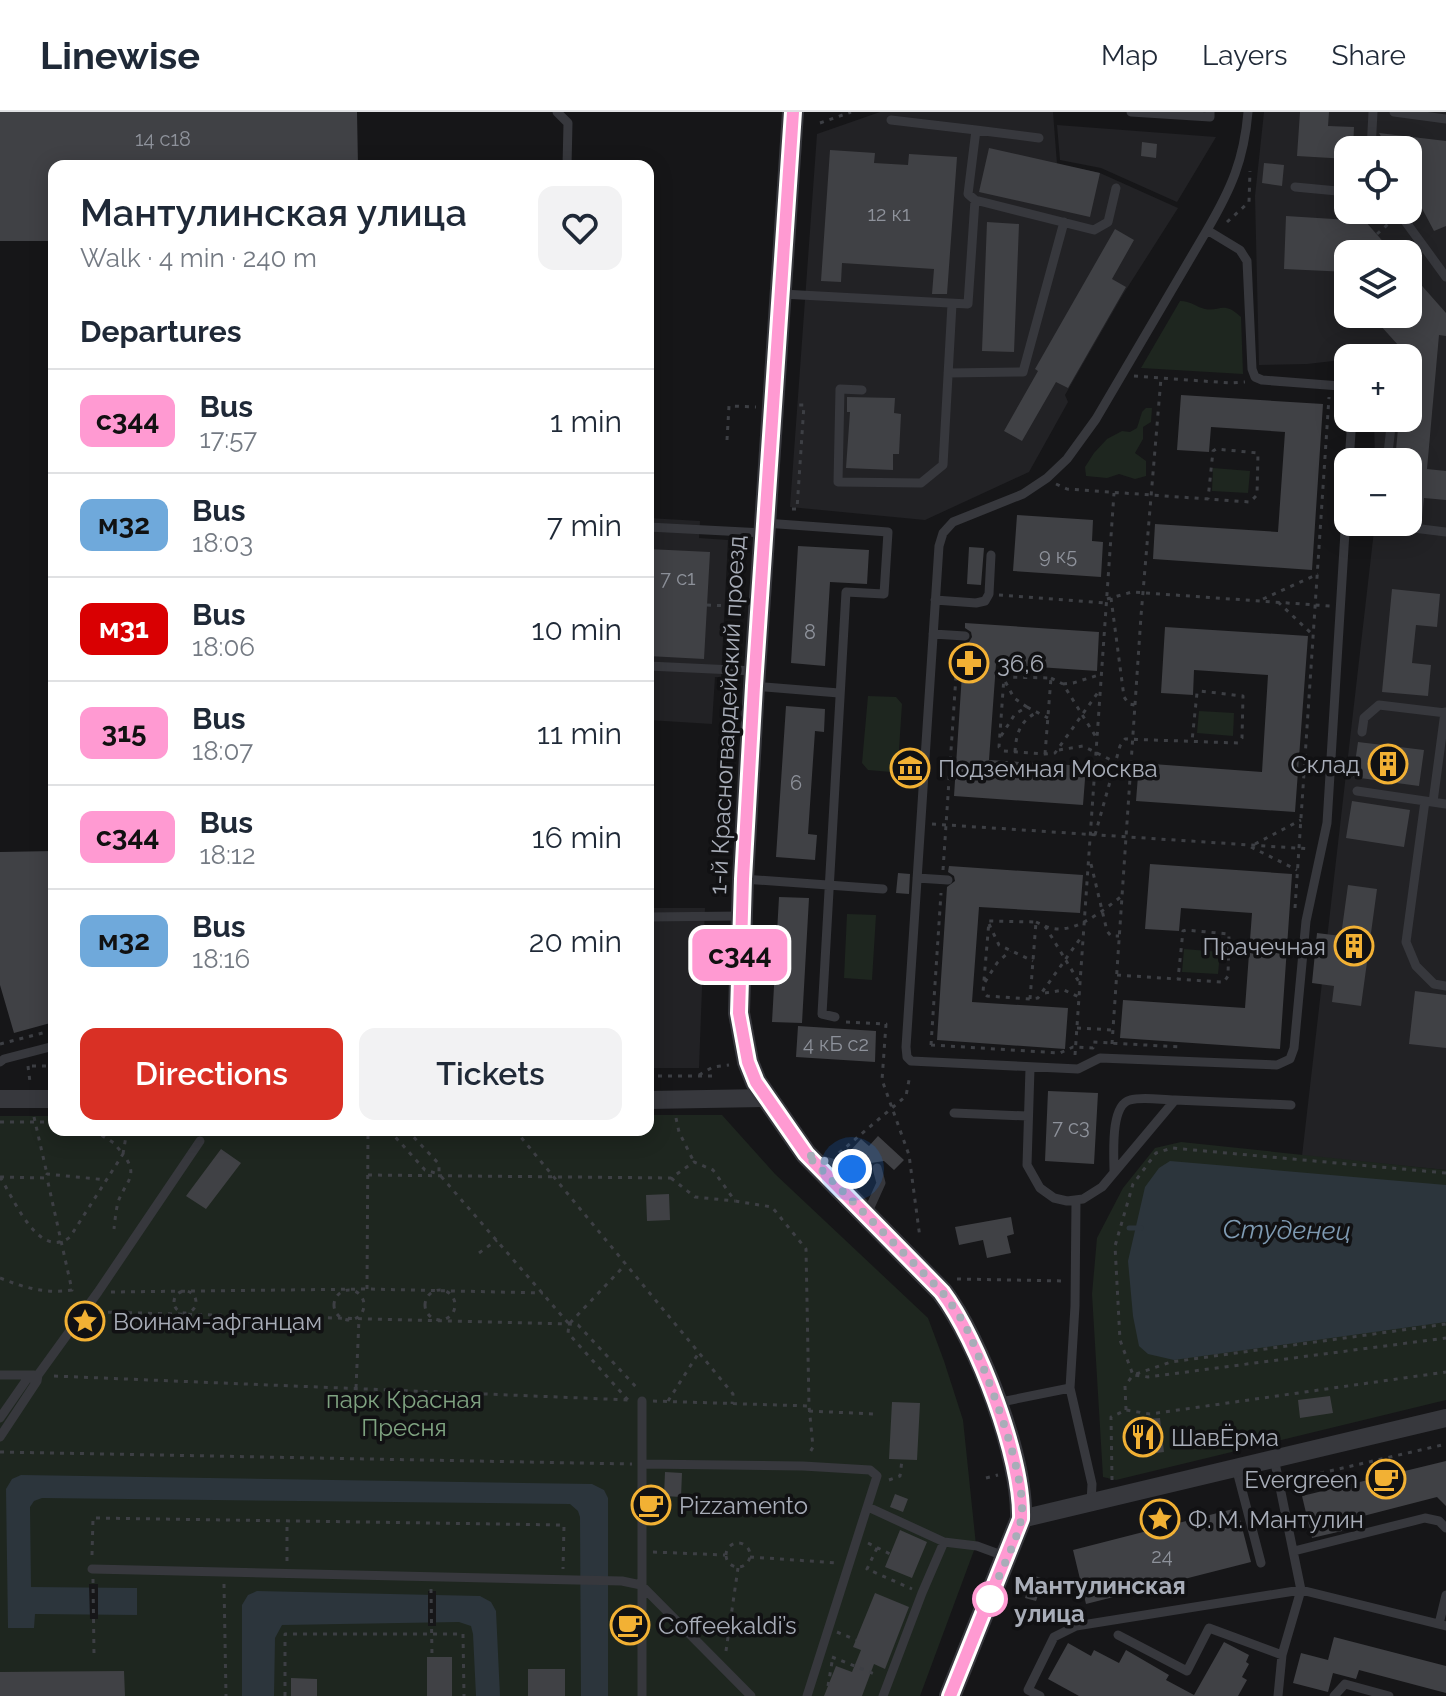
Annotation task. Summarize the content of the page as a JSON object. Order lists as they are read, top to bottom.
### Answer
{
  "streets": {
    "street": ["1-й Красногвардейский проезд"]
  },
  "water": ["Студенец"],
  "parks": ["парк Красная Пресня"],
  "places": {
    "pharmacy": ["36,6"],
    "building": ["Склад", "Прачечная"],
    "museum": ["Подземная Москва"],
    "place": ["Воинам-афганцам", "Ф. М. Мантулин"],
    "restaurant": ["ШавЁрма"],
    "cafe": ["Evergreen", "Pizzamento", "Coffeekaldi’s"],
    "other": ["Мантулинская улица"]
  },
  "lines": ["bus line с344"],
  "house_numbers": [
    "14 с18",
    "12 к1",
    "9 к5",
    "7 с1",
    "8",
    "6",
    "4 кБ с2",
    "7 с3",
    "24"
  ],
  "page": {
    "header": "Linewise",
    "nav": ["Map", "Layers", "Share"],
    "on_map": "с344",
    "map_buttons": ["+", "−"],
    "heading": [
      ["Мантулинская улица", "Walk · 4 min · 240 m"],
      "Departures"
    ],
    "list": [
      {
        "mark": "с344",
        "name": "Bus",
        "note": "17:57",
        "value": "1 min"
      },
      {
        "mark": "м32",
        "name": "Bus",
        "note": "18:03",
        "value": "7 min"
      },
      {
        "mark": "м31",
        "name": "Bus",
        "note": "18:06",
        "value": "10 min"
      },
      {
        "mark": "315",
        "name": "Bus",
        "note": "18:07",
        "value": "11 min"
      },
      {
        "mark": "с344",
        "name": "Bus",
        "note": "18:12",
        "value": "16 min"
      },
      {
        "mark": "м32",
        "name": "Bus",
        "note": "18:16",
        "value": "20 min"
      }
    ],
    "buttons": ["Directions", "Tickets"]
  }
}
